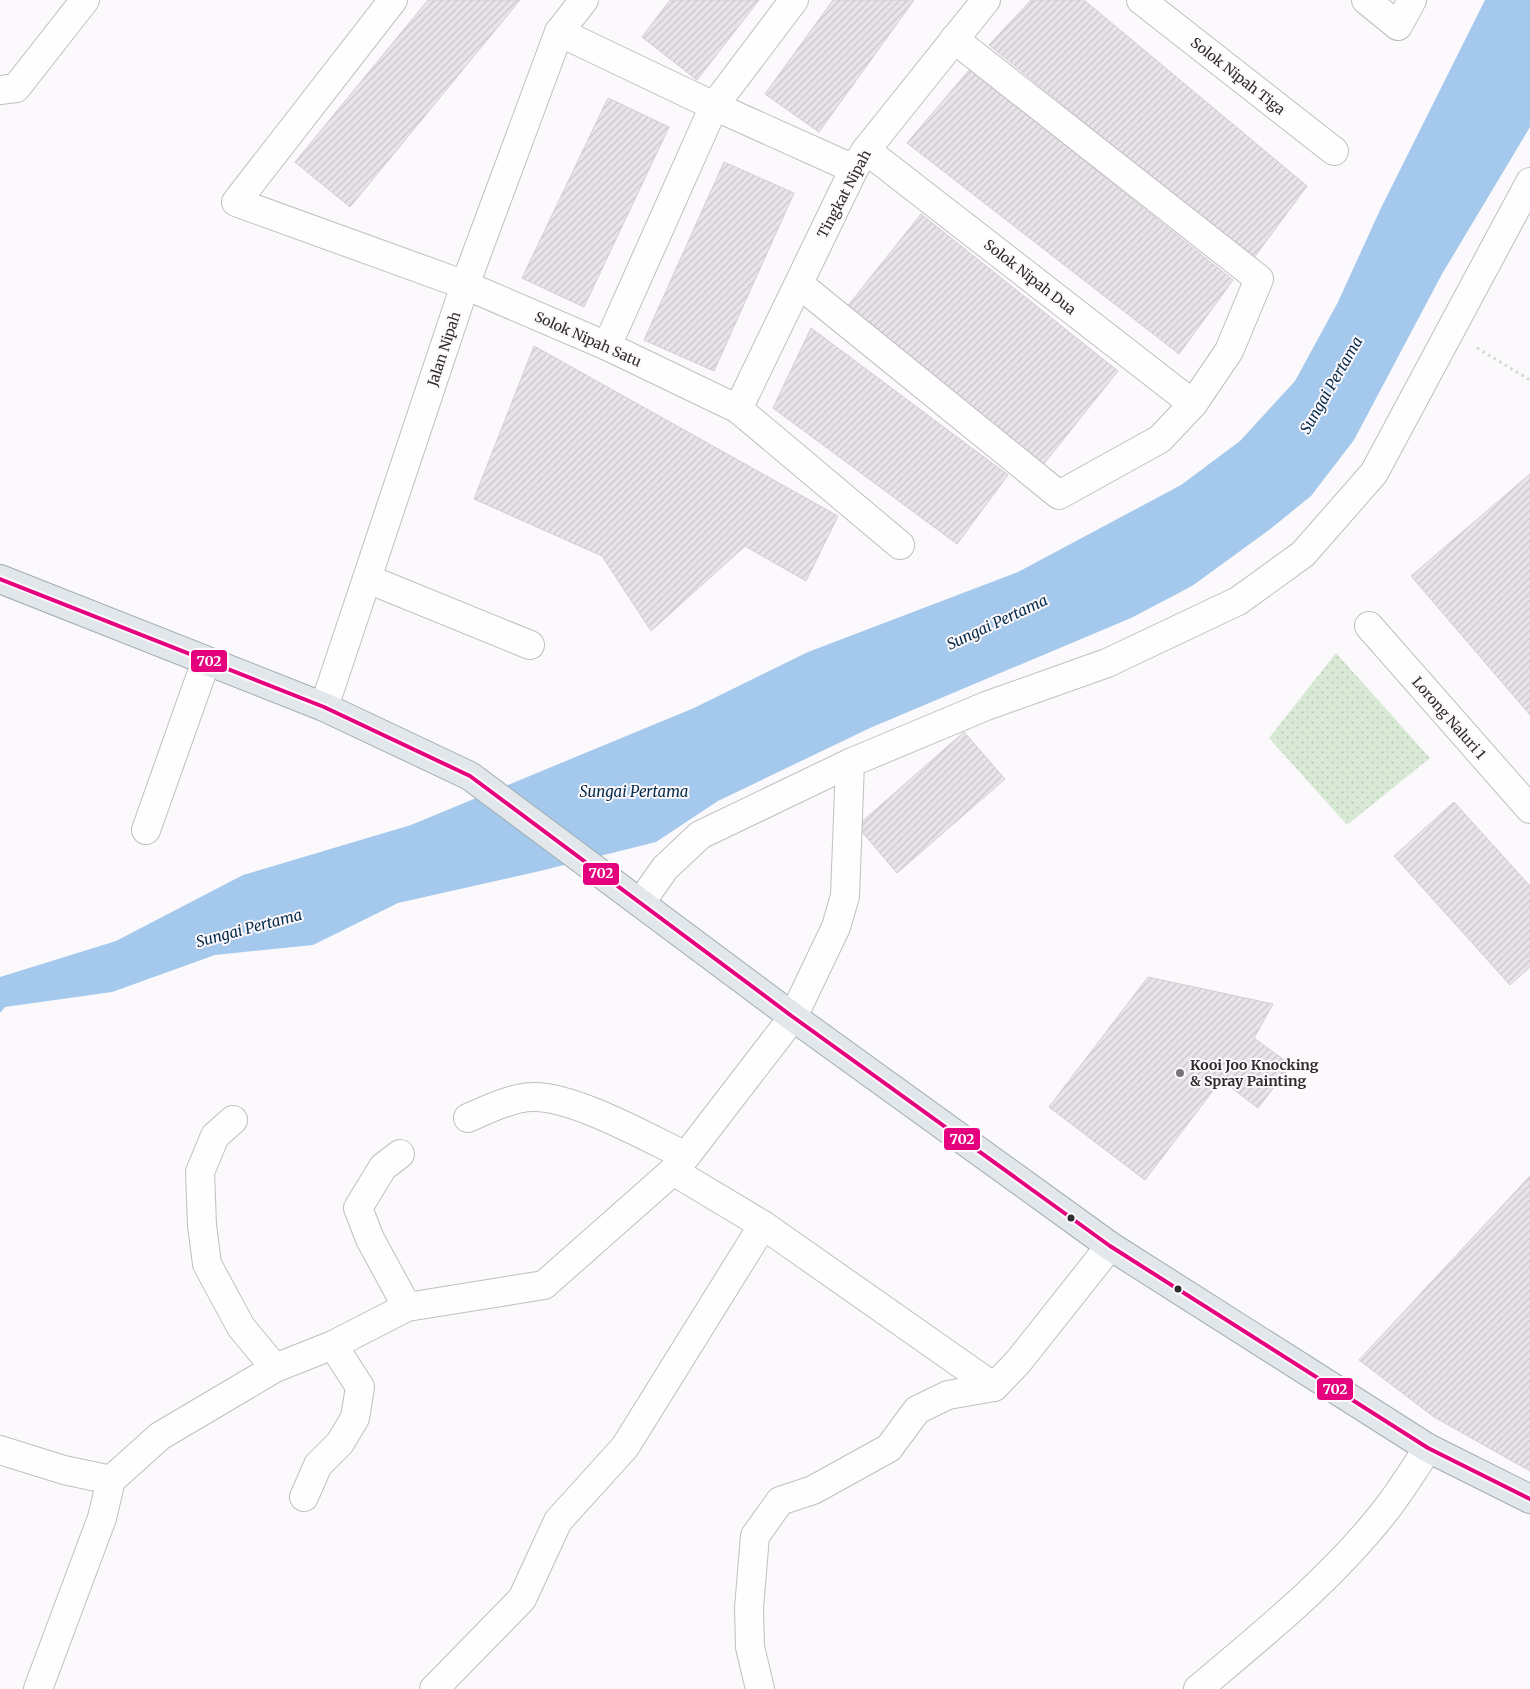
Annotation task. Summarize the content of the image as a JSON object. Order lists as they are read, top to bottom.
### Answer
{
  "streets": {
    "street": [
      "Solok Nipah Tiga",
      "Tingkat Nipah",
      "Solok Nipah Dua",
      "Solok Nipah Satu",
      "Jalan Nipah",
      "Lorong Naluri 1"
    ]
  },
  "crossings": [
    ["Tingkat Nipah", "Solok Nipah Dua"],
    ["Tingkat Nipah", "Solok Nipah Satu"],
    ["Solok Nipah Dua", "Jalan Nipah"],
    ["Solok Nipah Satu", "Jalan Nipah"]
  ],
  "water": ["Sungai Pertama"],
  "places": ["Kooi Joo Knocking & Spray Painting"],
  "lines": ["transit line 702"]
}
